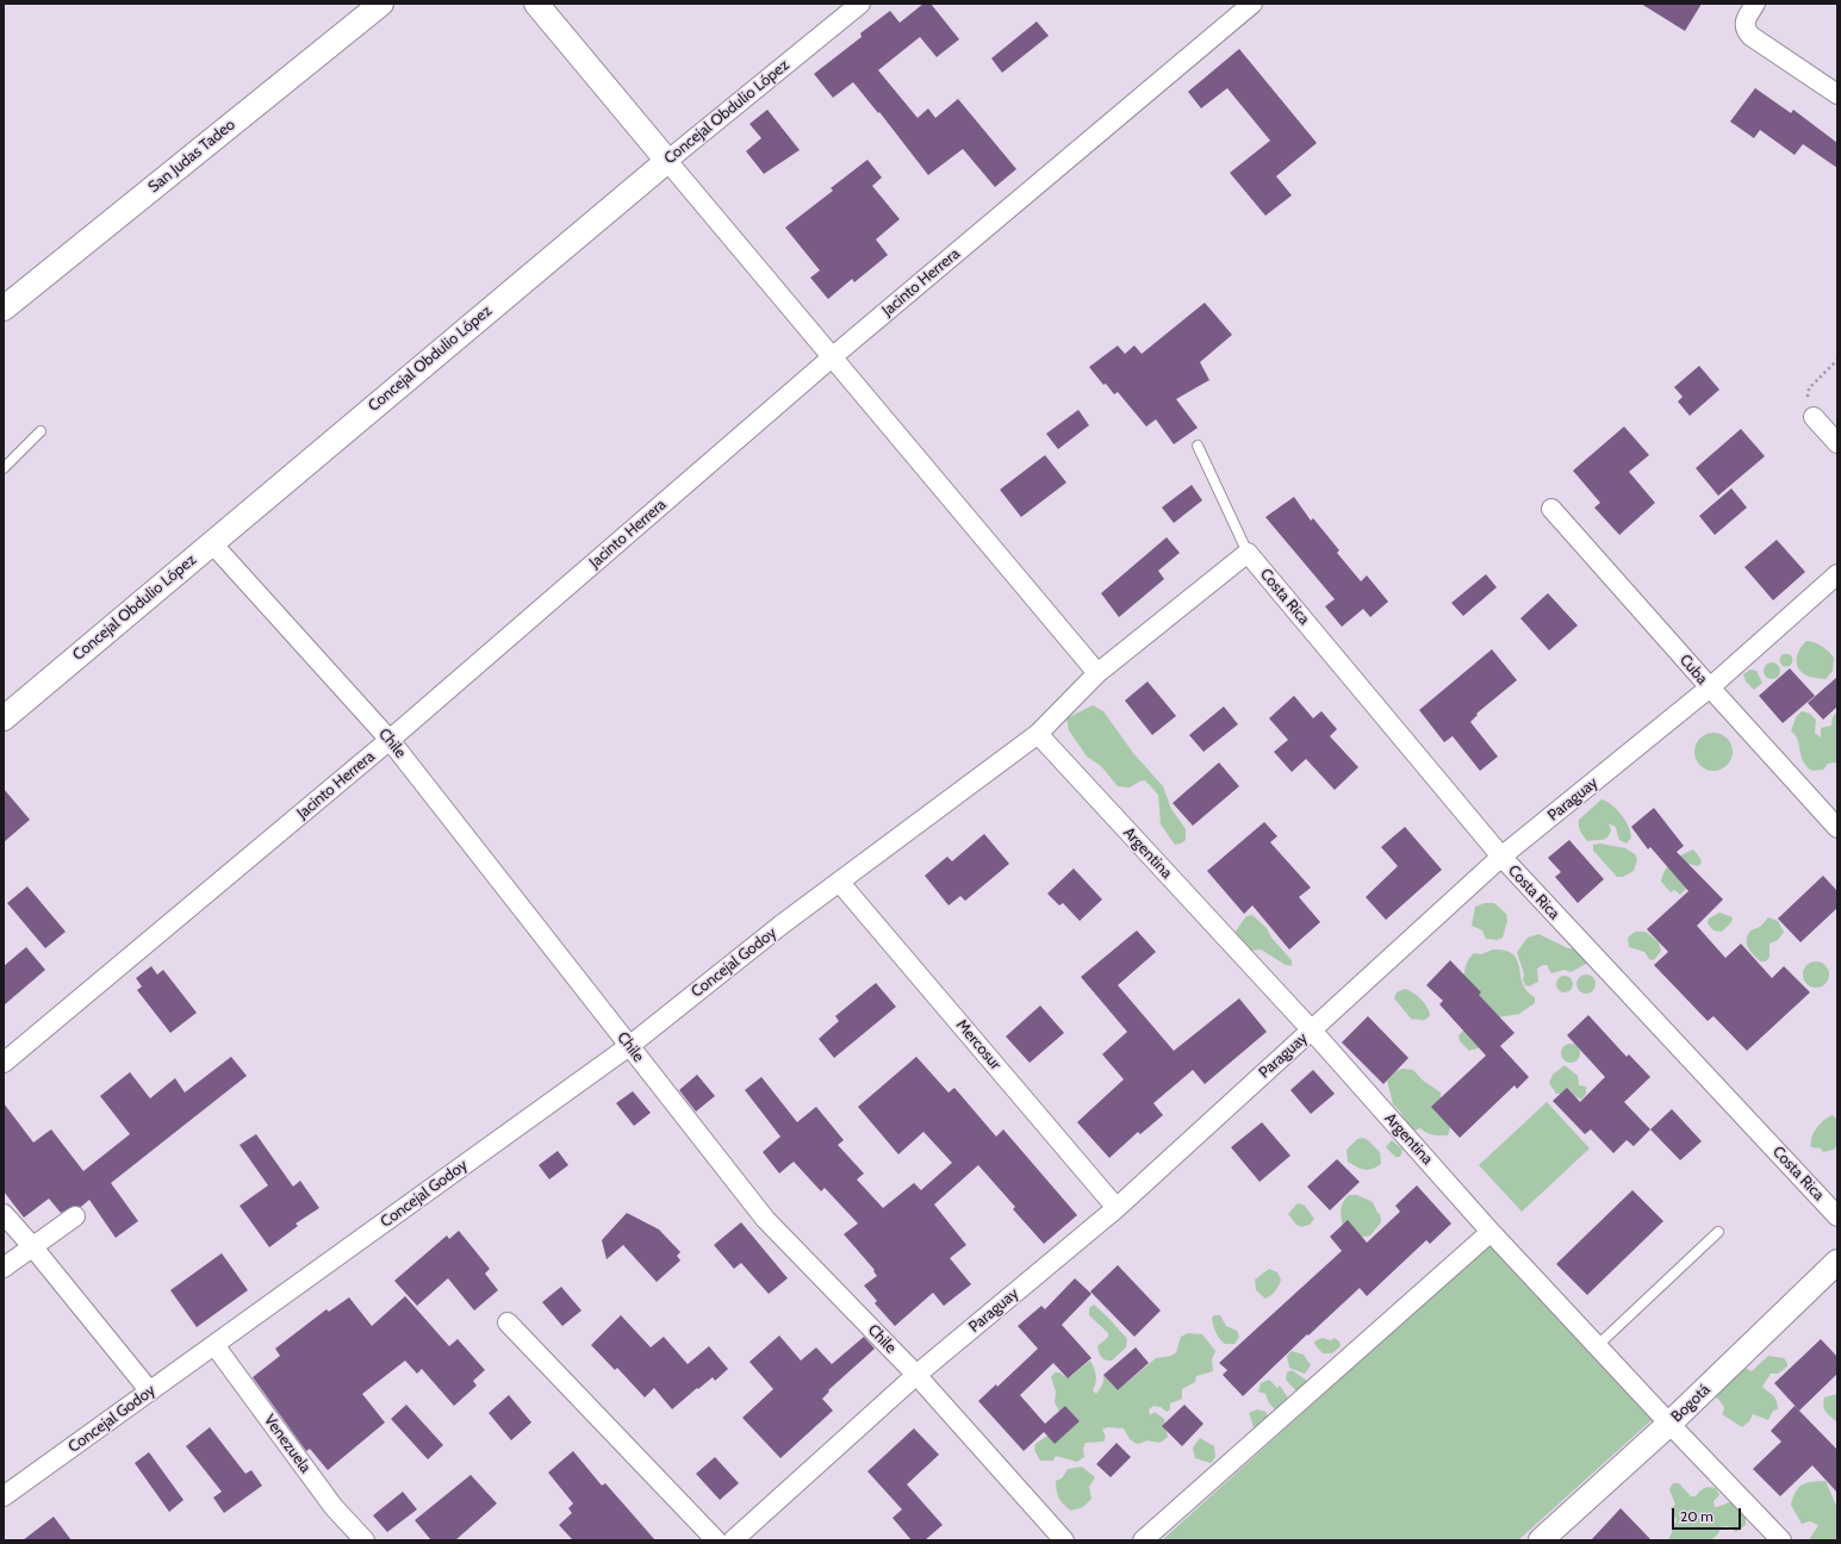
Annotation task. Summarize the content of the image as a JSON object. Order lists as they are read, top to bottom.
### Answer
{
  "streets": {
    "street": [
      "Concejal Obdulio López",
      "San Judas Tadeo",
      "Jacinto Herrera",
      "Costa Rica",
      "Cuba",
      "Chile",
      "Paraguay",
      "Argentina",
      "Concejal Godoy",
      "Mercosur",
      "Bogotá",
      "Venezuela"
    ]
  },
  "crossings": [
    ["Concejal Obdulio López", "Chile"],
    ["Jacinto Herrera", "Chile"],
    ["Costa Rica", "Paraguay"],
    ["Costa Rica", "Concejal Godoy"],
    ["Cuba", "Paraguay"],
    ["Chile", "Paraguay"],
    ["Chile", "Concejal Godoy"],
    ["Paraguay", "Argentina"],
    ["Paraguay", "Mercosur"],
    ["Argentina", "Concejal Godoy"],
    ["Argentina", "Bogotá"],
    ["Concejal Godoy", "Mercosur"],
    ["Concejal Godoy", "Venezuela"]
  ],
  "scale_bar": "20 m"
}
